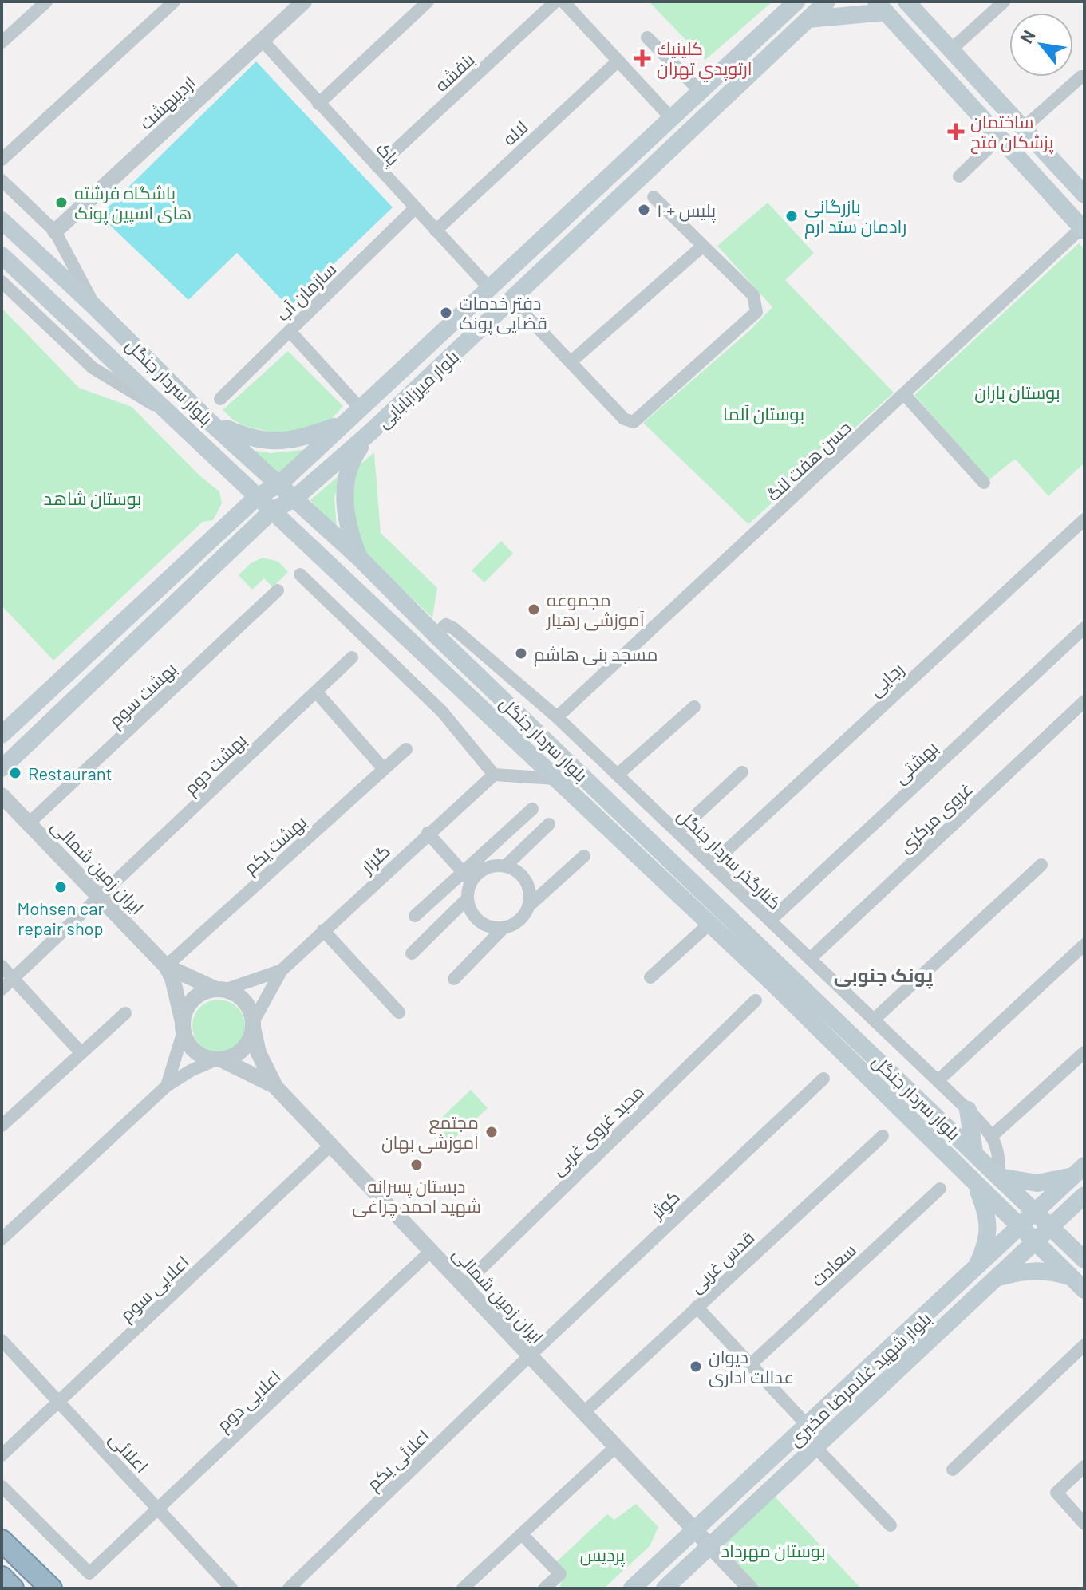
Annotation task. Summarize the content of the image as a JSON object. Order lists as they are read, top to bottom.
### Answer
{
  "streets": {
    "main road": ["بلوار سردار جنگل", "بلوار میرزابابایی", "بلوار شهید غلامرضا مخبری"],
    "street": [
      "بنفشه",
      "اردیبهشت",
      "لاله",
      "پاک",
      "سازمان آب",
      "حسن هفت لنگ",
      "رجایی",
      "بهشت سوم",
      "بهشتی",
      "بهشت دوم",
      "غروی مرکزی",
      "بهشت یکم",
      "گلزار",
      "کنارگذر سردار جنگل",
      "ایران زمین شمالی",
      "مجید غروی غربی",
      "کوثر",
      "قدس غربی",
      "سعادت",
      "اعلایی سوم",
      "اعلایی دوم",
      "اعلائی",
      "اعلائی یکم"
    ]
  },
  "crossings": [
    ["بنفشه", "پاک"],
    ["اردیبهشت", "پاک"],
    ["لاله", "پاک"],
    ["پاک", "سازمان آب"],
    ["پاک", "بلوار میرزابابایی"],
    ["بلوار سردار جنگل", "بلوار میرزابابایی"],
    ["بلوار سردار جنگل", "کنارگذر سردار جنگل"],
    ["بلوار سردار جنگل", "بلوار شهید غلامرضا مخبری"],
    ["حسن هفت لنگ", "کنارگذر سردار جنگل"],
    ["رجایی", "کنارگذر سردار جنگل"],
    ["بهشت سوم", "ایران زمین شمالی"],
    ["بهشتی", "کنارگذر سردار جنگل"],
    ["بهشت دوم", "ایران زمین شمالی"],
    ["غروی مرکزی", "کنارگذر سردار جنگل"],
    ["بهشت یکم", "ایران زمین شمالی"],
    ["ایران زمین شمالی", "مجید غروی غربی"],
    ["ایران زمین شمالی", "کوثر"],
    ["ایران زمین شمالی", "قدس غربی"],
    ["ایران زمین شمالی", "اعلایی سوم"],
    ["ایران زمین شمالی", "بلوار شهید غلامرضا مخبری"],
    ["ایران زمین شمالی", "اعلایی دوم"],
    ["ایران زمین شمالی", "اعلائی یکم"],
    ["کوثر", "اعلائی یکم"],
    ["اعلایی سوم", "اعلائی"],
    ["اعلایی دوم", "اعلائی"]
  ],
  "districts": ["پونک جنوبی"],
  "parks": [
    "بوستان باران",
    "بوستان آلما",
    "بوستان شاهد",
    "بوستان مهرداد",
    "پردیس"
  ],
  "places": {
    "health": ["كلينيك ارتوپدي تهران", "ساختمان پزشکان فتح"],
    "other": [
      "باشگاه فرشته های اسپین پونک",
      "پلیس +۱۰",
      "بازرگانی رادمان ستد ارم",
      "دفتر خدمات قضایی پونک",
      "مجموعه آموزشی رهیار",
      "مسجد بنی هاشم",
      "Restaurant",
      "Mohsen car repair shop",
      "مجتمع آموزشی بهان",
      "دبستان پسرانه شهید احمد چراغی",
      "دیوان عدالت اداری"
    ]
  },
  "north": "top left"
}
